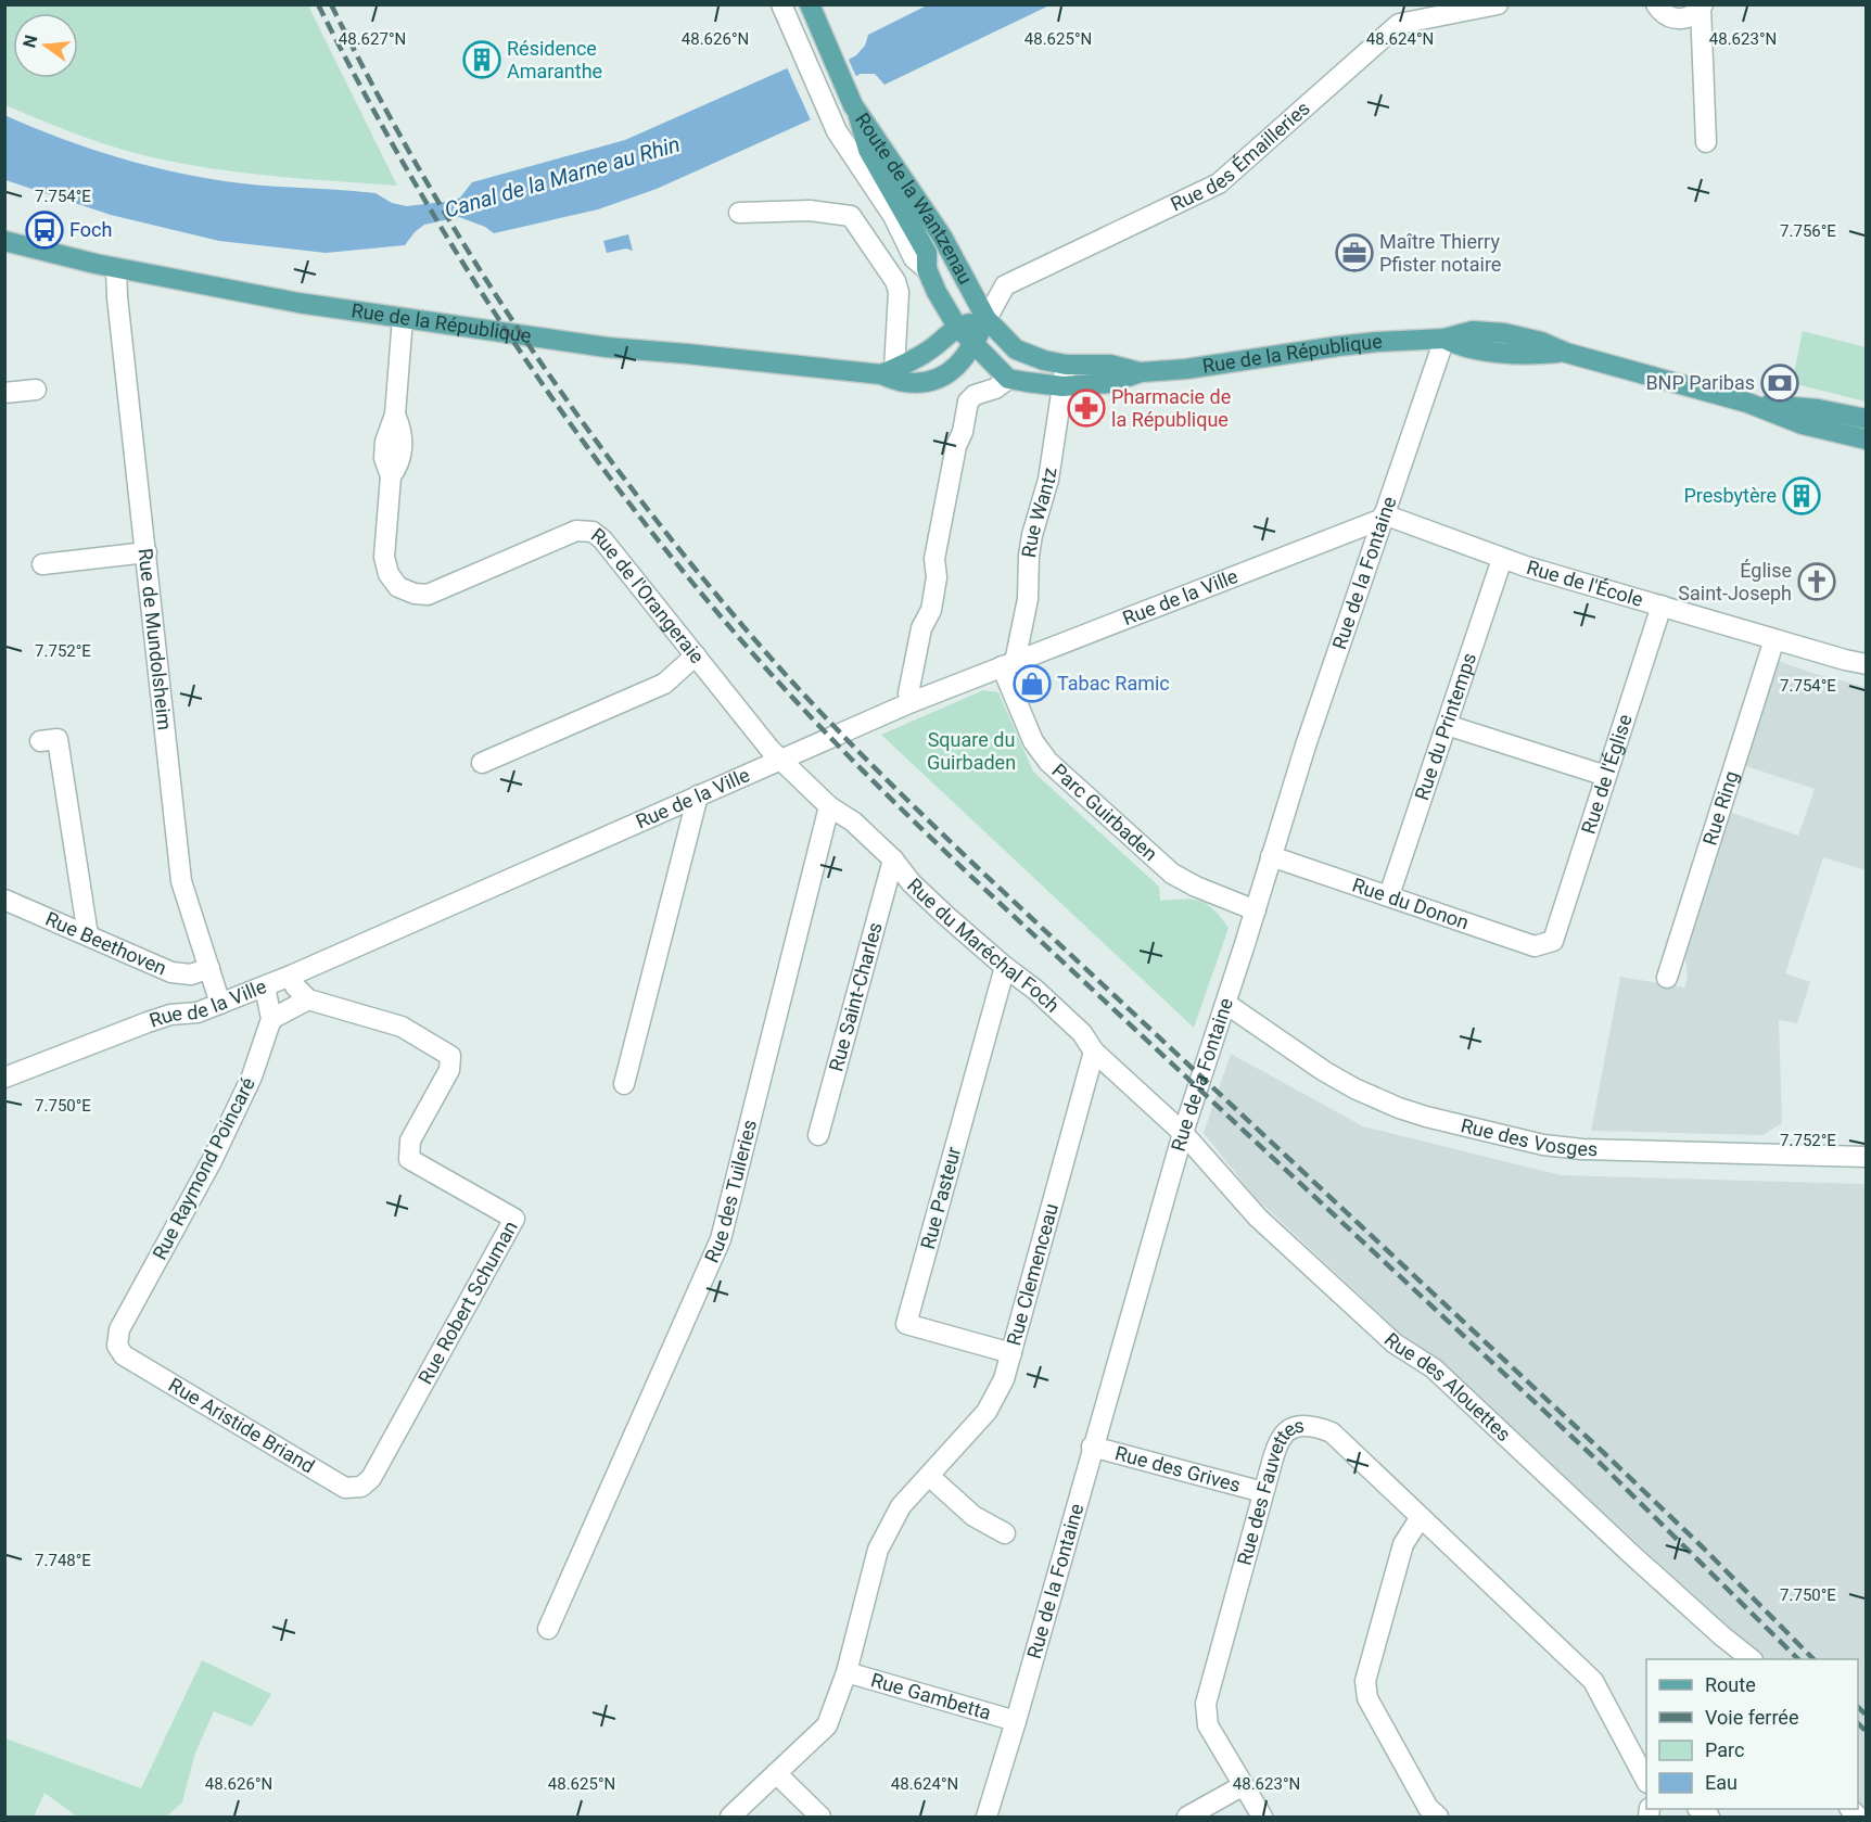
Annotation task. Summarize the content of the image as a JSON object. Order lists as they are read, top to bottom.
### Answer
{
  "streets": {
    "main road": ["Route de la Wantzenau", "Rue de la République"],
    "street": [
      "Rue des Émailleries",
      "Rue Wantz",
      "Rue de la Fontaine",
      "Rue de l'École",
      "Rue de la Ville",
      "Rue de l'Orangeraie",
      "Rue de Mundolsheim",
      "Rue du Printemps",
      "Rue de l'Église",
      "Rue Ring",
      "Parc Guirbaden",
      "Rue du Donon",
      "Rue Beethoven",
      "Rue du Maréchal Foch",
      "Rue Saint-Charles",
      "Rue des Vosges",
      "Rue Raymond Poincaré",
      "Rue des Tuileries",
      "Rue Pasteur",
      "Rue Clemenceau",
      "Rue Robert Schuman",
      "Rue des Alouettes",
      "Rue Aristide Briand",
      "Rue des Grives",
      "Rue des Fauvettes",
      "Rue Gambetta"
    ]
  },
  "crossings": [
    ["Rue des Émailleries", "Route de la Wantzenau"],
    ["Rue des Émailleries", "Rue de la République"],
    ["Route de la Wantzenau", "Rue de la République"],
    ["Rue de la République", "Rue Wantz"],
    ["Rue de la République", "Rue de la Fontaine"],
    ["Rue de la République", "Rue de l'Orangeraie"],
    ["Rue de la République", "Rue de Mundolsheim"],
    ["Rue Wantz", "Rue de la Ville"],
    ["Rue Wantz", "Parc Guirbaden"],
    ["Rue de la Fontaine", "Rue de l'École"],
    ["Rue de la Fontaine", "Rue de la Ville"],
    ["Rue de la Fontaine", "Parc Guirbaden"],
    ["Rue de la Fontaine", "Rue du Donon"],
    ["Rue de la Fontaine", "Rue du Maréchal Foch"],
    ["Rue de la Fontaine", "Rue des Vosges"],
    ["Rue de la Fontaine", "Rue des Alouettes"],
    ["Rue de la Fontaine", "Rue des Grives"],
    ["Rue de la Fontaine", "Rue Gambetta"],
    ["Rue de l'École", "Rue de la Ville"],
    ["Rue de l'École", "Rue du Printemps"],
    ["Rue de l'École", "Rue de l'Église"],
    ["Rue de l'École", "Rue Ring"],
    ["Rue de la Ville", "Rue de l'Orangeraie"],
    ["Rue de la Ville", "Rue de Mundolsheim"],
    ["Rue de la Ville", "Parc Guirbaden"],
    ["Rue de la Ville", "Rue du Maréchal Foch"],
    ["Rue de l'Orangeraie", "Rue du Maréchal Foch"],
    ["Rue de Mundolsheim", "Rue Beethoven"],
    ["Rue du Printemps", "Rue du Donon"],
    ["Rue de l'Église", "Rue du Donon"],
    ["Rue du Maréchal Foch", "Rue Saint-Charles"],
    ["Rue du Maréchal Foch", "Rue des Tuileries"],
    ["Rue du Maréchal Foch", "Rue Pasteur"],
    ["Rue du Maréchal Foch", "Rue Clemenceau"],
    ["Rue du Maréchal Foch", "Rue des Alouettes"],
    ["Rue Raymond Poincaré", "Rue Aristide Briand"],
    ["Rue Pasteur", "Rue Clemenceau"],
    ["Rue Clemenceau", "Rue Gambetta"],
    ["Rue Robert Schuman", "Rue Aristide Briand"],
    ["Rue des Grives", "Rue des Fauvettes"]
  ],
  "water": ["Canal de la Marne au Rhin"],
  "parks": ["Square du Guirbaden"],
  "places": {
    "building": ["Résidence Amaranthe", "Presbytère"],
    "bus stop": ["Foch"],
    "office": ["Maître Thierry Pfister notaire"],
    "bank": ["BNP Paribas"],
    "pharmacy": ["Pharmacie de la République"],
    "church": ["Église Saint-Joseph"],
    "shop": ["Tabac Ramic"]
  },
  "legend": [
    "Route",
    "Voie ferrée",
    "Parc",
    "Eau"
  ],
  "north": "left",
  "coordinates": [
    "48.627°N",
    "48.626°N",
    "48.625°N",
    "48.624°N",
    "48.623°N",
    "7.754°E",
    "7.756°E",
    "7.752°E",
    "7.750°E",
    "7.748°E"
  ]
}
